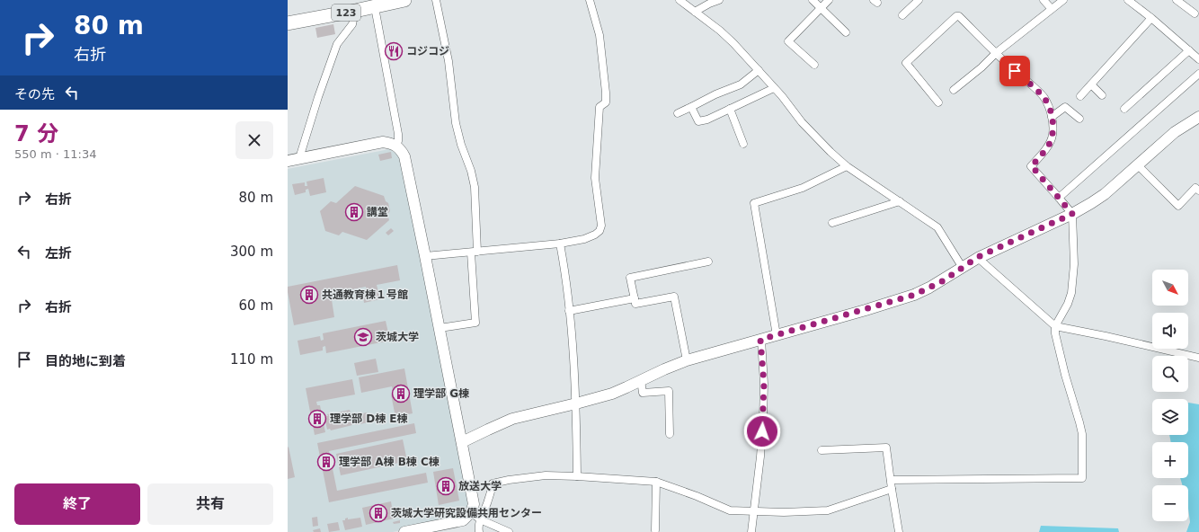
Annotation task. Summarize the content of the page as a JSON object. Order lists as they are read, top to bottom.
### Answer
{
  "streets": {
    "highway": ["123"]
  },
  "places": {
    "restaurant": ["コジコジ"],
    "building": [
      "講堂",
      "共通教育棟１号館",
      "理学部 G棟",
      "理学部 D棟 E棟",
      "理学部 A棟 B棟 C棟",
      "放送大学",
      "茨城大学研究設備共用センター"
    ],
    "school or university": ["茨城大学"]
  },
  "north": "bottom right",
  "page": {
    "turn": ["80 m", "右折"],
    "then": "その先",
    "heading": ["7 分", "550 m · 11:34"],
    "list": [
      {
        "name": "右折",
        "value": "80 m"
      },
      {
        "name": "左折",
        "value": "300 m"
      },
      {
        "name": "右折",
        "value": "60 m"
      },
      {
        "name": "目的地に到着",
        "value": "110 m"
      }
    ],
    "map_buttons": ["+", "−"],
    "buttons": ["終了", "共有"]
  }
}
